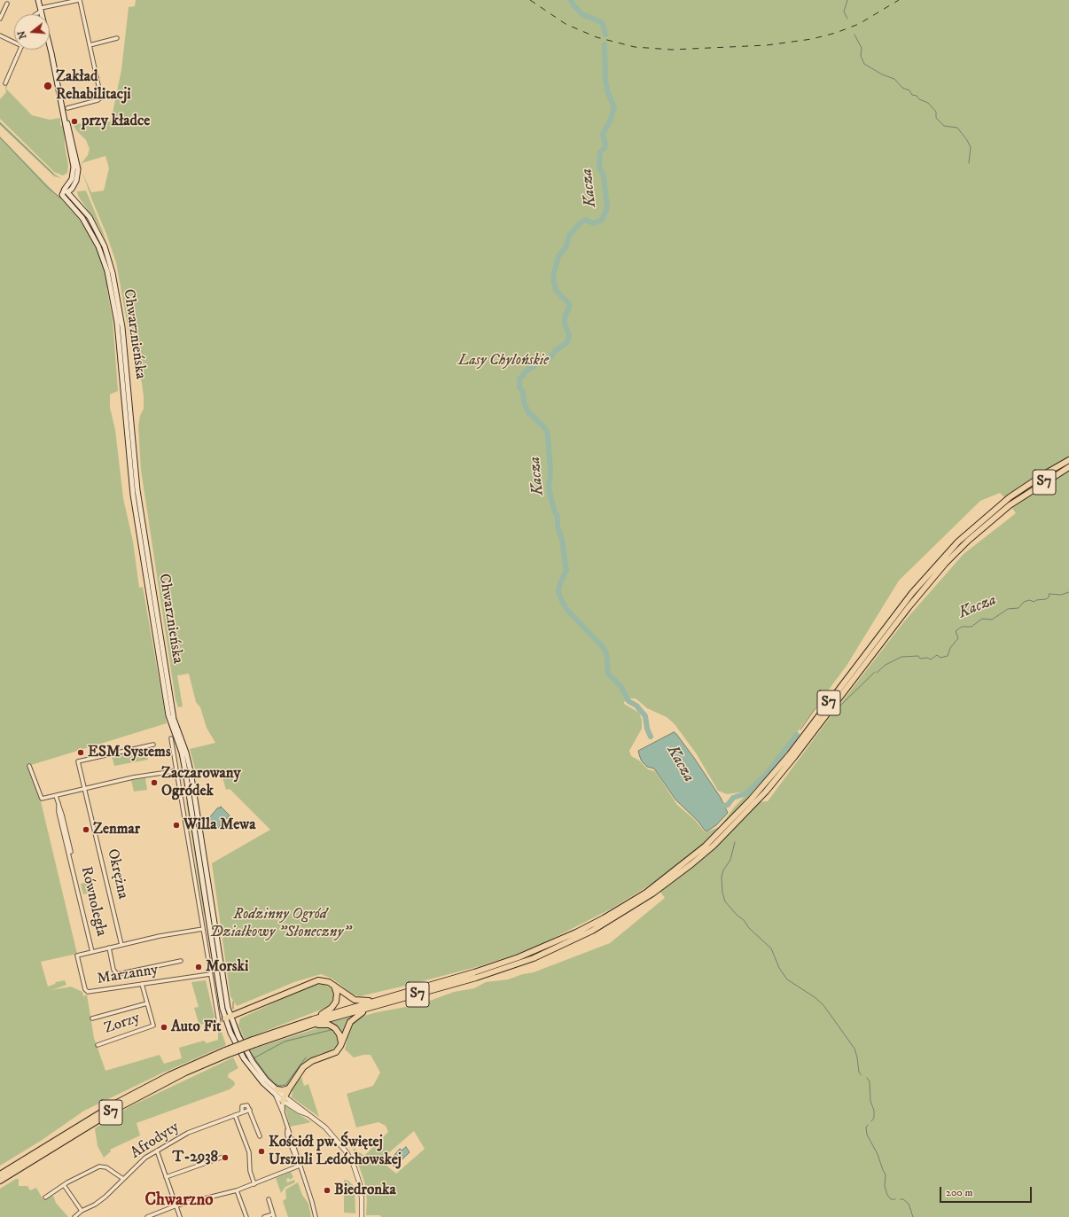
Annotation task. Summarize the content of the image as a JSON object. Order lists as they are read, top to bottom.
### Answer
{
  "streets": {
    "highway": ["S7"],
    "main road": ["Chwarznieńska"],
    "street": [
      "Okrężna",
      "Równoległa",
      "Marzanny",
      "Zorzy",
      "Afrodyty"
    ]
  },
  "crossings": [
    ["Równoległa", "Marzanny"],
    ["Marzanny", "Zorzy"]
  ],
  "districts": ["Chwarzno"],
  "water": ["Kacza"],
  "parks": ["Lasy Chylońskie", "Rodzinny Ogród Działkowy \"Słoneczny\""],
  "places": [
    "Zakład Rehabilitacji",
    "przy kładce",
    "ESM Systems",
    "Zaczarowany Ogródek",
    "Willa Mewa",
    "Zenmar",
    "Morski",
    "Auto Fit",
    "Kościół pw. Świętej Urszuli Ledóchowskej",
    "T-2938",
    "Biedronka"
  ],
  "scale_bar": "200 m",
  "north": "left"
}
